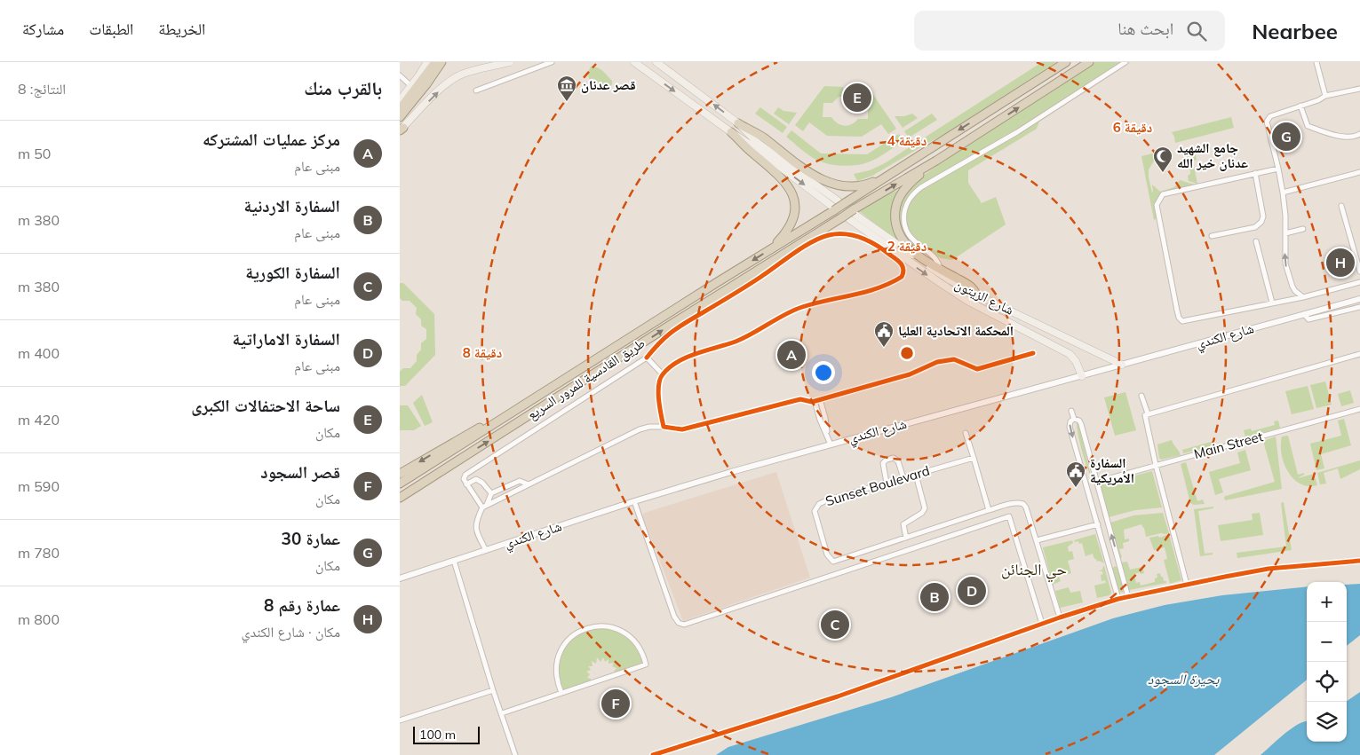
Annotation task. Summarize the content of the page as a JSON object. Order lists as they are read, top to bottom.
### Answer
{
  "streets": {
    "highway": ["طريق القادسية للمرور السريع"],
    "main road": ["شارع الزيتون"],
    "street": ["شارع الكندي", "Main Street", "Sunset Boulevard"]
  },
  "crossings": [
    ["شارع الزيتون", "شارع الكندي"],
    ["شارع الزيتون", "طريق القادسية للمرور السريع"]
  ],
  "districts": ["حي الجنائن"],
  "water": ["بحيرة السجود"],
  "places": {
    "museum": ["قصر عدنان"],
    "mosque": ["جامع الشهيد عدنان خير الله"],
    "public building": ["المحكمة الاتحادية العليا", "السفارة الأمريكية"]
  },
  "scale_bar": "100 m",
  "page": {
    "header": "Nearbee",
    "search": "ابحث هنا",
    "nav": ["الخريطة", "الطبقات", "مشاركة"],
    "heading": ["بالقرب منك", "النتائج: 8"],
    "pins": [
      "E",
      "G",
      "H",
      "A",
      "D",
      "B",
      "C",
      "F"
    ],
    "list": [
      {
        "mark": "A",
        "name": "مركز عمليات المشتركه",
        "note": "مبنى عام",
        "value": "50 m"
      },
      {
        "mark": "B",
        "name": "السفارة الاردنية",
        "note": "مبنى عام",
        "value": "380 m"
      },
      {
        "mark": "C",
        "name": "السفارة الكورية",
        "note": "مبنى عام",
        "value": "380 m"
      },
      {
        "mark": "D",
        "name": "السفارة الاماراتية",
        "note": "مبنى عام",
        "value": "400 m"
      },
      {
        "mark": "E",
        "name": "ساحة الاحتفالات الكبرى",
        "note": "مكان",
        "value": "420 m"
      },
      {
        "mark": "F",
        "name": "قصر السجود",
        "note": "مكان",
        "value": "590 m"
      },
      {
        "mark": "G",
        "name": "عمارة 30",
        "note": "مكان",
        "value": "780 m"
      },
      {
        "mark": "H",
        "name": "عمارة رقم 8",
        "note": "مكان · شارع الكندي",
        "value": "800 m"
      }
    ],
    "map_buttons": ["+", "−"],
    "scale": "100 m"
  },
  "rings": [
    "6 دقيقة",
    "4 دقيقة",
    "2 دقيقة",
    "8 دقيقة"
  ]
}
